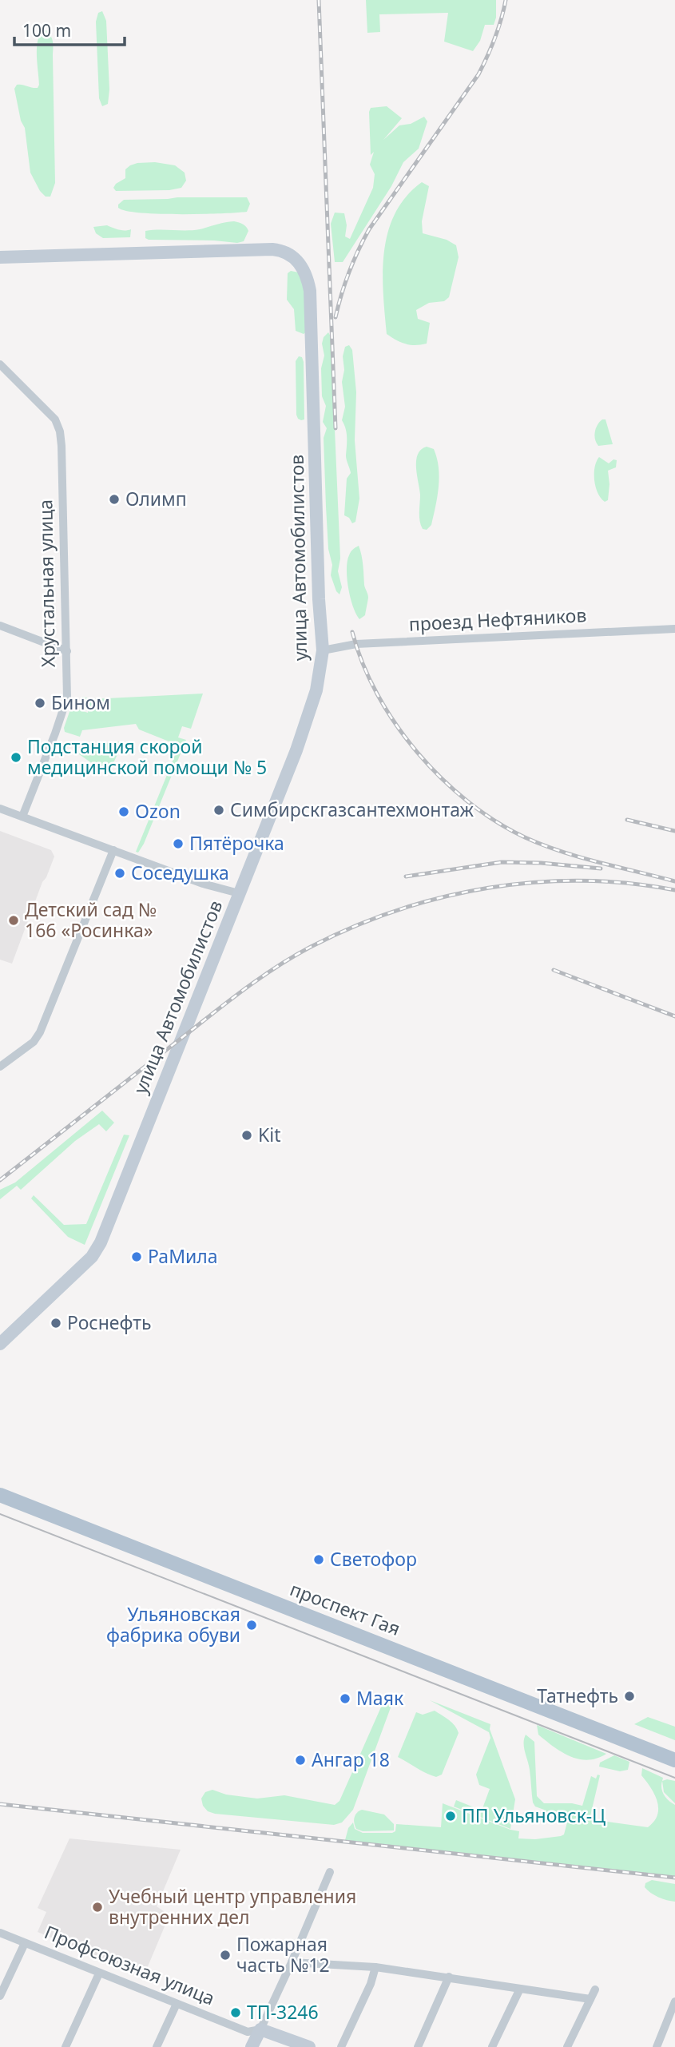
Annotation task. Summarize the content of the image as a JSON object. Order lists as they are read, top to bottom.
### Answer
{
  "streets": {
    "main road": ["проспект Гая"],
    "street": [
      "улица Автомобилистов",
      "Хрустальная улица",
      "проезд Нефтяников",
      "Профсоюзная улица"
    ]
  },
  "crossings": [
    ["улица Автомобилистов", "проезд Нефтяников"]
  ],
  "places": [
    "Олимп",
    "Бином",
    "Подстанция скорой медицинской помощи № 5",
    "Симбирскгазсантехмонтаж",
    "Ozon",
    "Пятёрочка",
    "Соседушка",
    "Детский сад № 166 «Росинка»",
    "Kit",
    "РаМила",
    "Роснефть",
    "Светофор",
    "Ульяновская фабрика обуви",
    "Татнефть",
    "Маяк",
    "Ангар 18",
    "ПП Ульяновск-Ц",
    "Учебный центр управления внутренних дел",
    "Пожарная часть №12",
    "ТП-3246"
  ],
  "scale_bar": "100 m"
}
